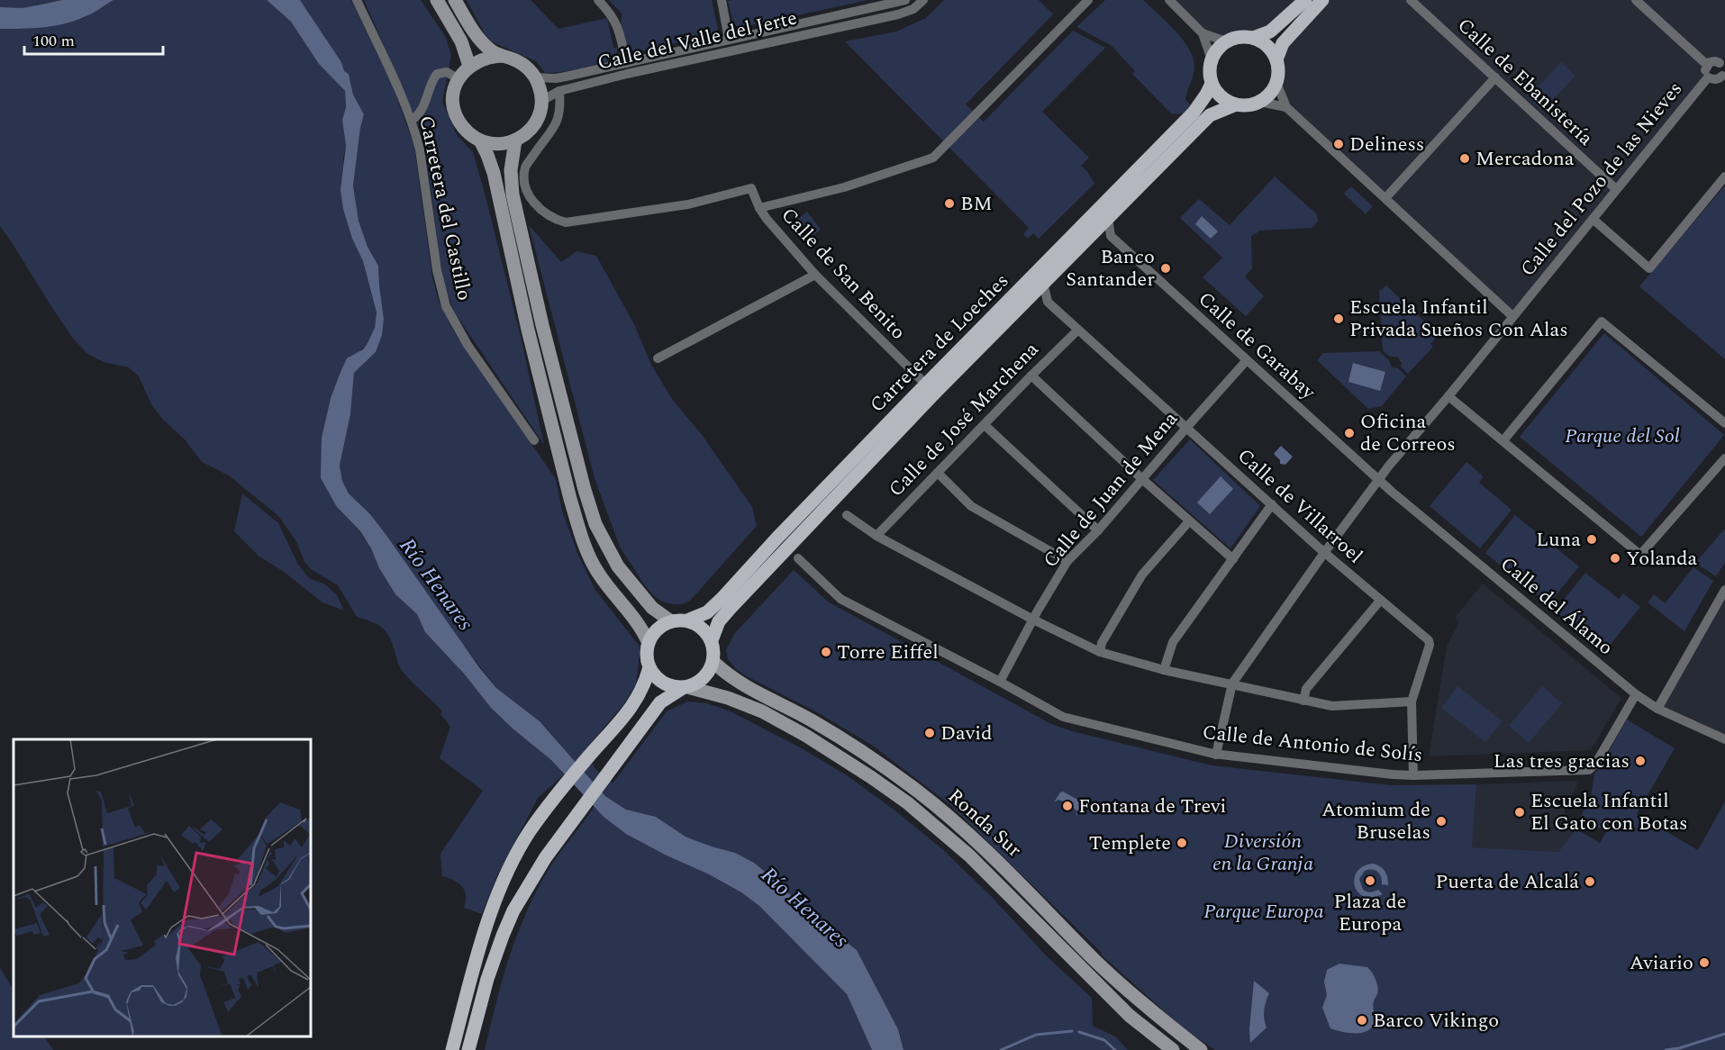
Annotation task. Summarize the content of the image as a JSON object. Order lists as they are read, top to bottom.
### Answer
{
  "streets": {
    "main road": ["Carretera de Loeches", "Ronda Sur"],
    "street": [
      "Calle del Valle del Jerte",
      "Calle de Ebanistería",
      "Calle del Pozo de las Nieves",
      "Carretera del Castillo",
      "Calle de San Benito",
      "Calle de Garabay",
      "Calle de José Marchena",
      "Calle de Juan de Mena",
      "Calle de Villarroel",
      "Calle del Álamo",
      "Calle de Antonio de Solís"
    ]
  },
  "crossings": [
    ["Calle del Valle del Jerte", "Calle de San Benito"],
    ["Calle de Ebanistería", "Calle del Pozo de las Nieves"],
    ["Calle del Pozo de las Nieves", "Calle de Garabay"],
    ["Calle del Pozo de las Nieves", "Calle de Villarroel"],
    ["Calle del Pozo de las Nieves", "Calle del Álamo"],
    ["Calle del Pozo de las Nieves", "Calle de Antonio de Solís"],
    ["Calle de San Benito", "Carretera de Loeches"],
    ["Carretera de Loeches", "Ronda Sur"],
    ["Calle de Garabay", "Calle de Juan de Mena"],
    ["Calle de Garabay", "Calle del Álamo"],
    ["Calle de José Marchena", "Calle de Villarroel"],
    ["Calle de Juan de Mena", "Calle de Villarroel"],
    ["Calle de Juan de Mena", "Calle de Antonio de Solís"],
    ["Calle de Villarroel", "Calle de Antonio de Solís"],
    ["Calle del Álamo", "Calle de Antonio de Solís"]
  ],
  "water": ["Río Henares"],
  "parks": ["Parque del Sol", "Diversión en la Granja", "Parque Europa"],
  "places": [
    "Deliness",
    "Mercadona",
    "BM",
    "Banco Santander",
    "Escuela Infantil Privada Sueños Con Alas",
    "Oficina de Correos",
    "Luna",
    "Yolanda",
    "Torre Eiffel",
    "David",
    "Las tres gracias",
    "Fontana de Trevi",
    "Escuela Infantil El Gato con Botas",
    "Atomium de Bruselas",
    "Templete",
    "Plaza de Europa",
    "Puerta de Alcalá",
    "Aviario",
    "Barco Vikingo"
  ],
  "scale_bar": "100 m"
}
